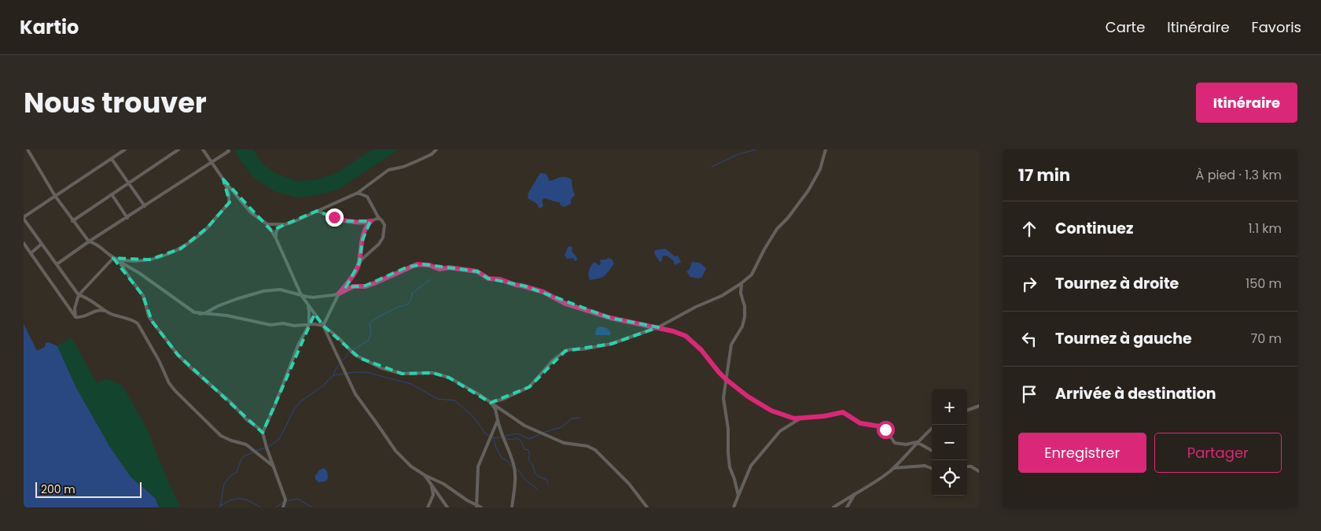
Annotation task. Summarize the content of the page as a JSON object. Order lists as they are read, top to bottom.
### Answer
{
  "scale_bar": "200 m",
  "page": {
    "header": "Kartio",
    "nav": ["Carte", "Itinéraire", "Favoris"],
    "title": "Nous trouver",
    "buttons": [
      "Itinéraire",
      ["Enregistrer", "Partager"]
    ],
    "heading": ["17 min", "À pied · 1.3 km"],
    "list": [
      ["Continuez", "1.1 km"],
      ["Tournez à droite", "150 m"],
      ["Tournez à gauche", "70 m"],
      "Arrivée à destination"
    ],
    "map_buttons": ["+", "−"],
    "scale": "200 m"
  }
}
